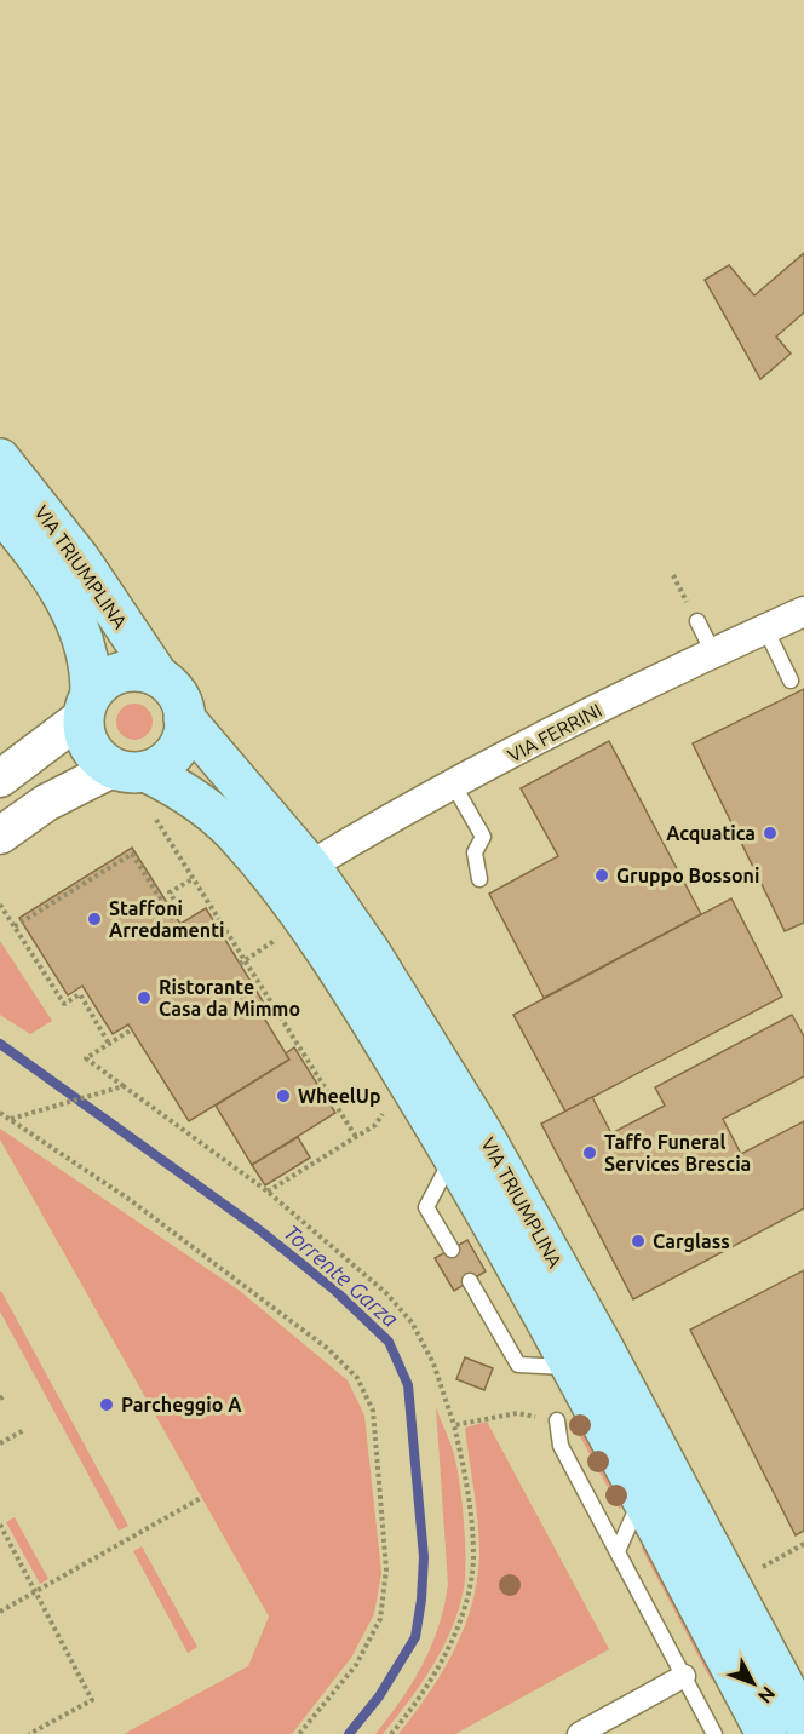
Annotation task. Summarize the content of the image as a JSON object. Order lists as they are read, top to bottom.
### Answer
{
  "streets": {
    "main road": ["VIA TRIUMPLINA"],
    "street": ["VIA FERRINI"]
  },
  "crossings": [
    ["VIA TRIUMPLINA", "VIA FERRINI"]
  ],
  "water": ["Torrente Garza"],
  "places": [
    "Acquatica",
    "Gruppo Bossoni",
    "Staffoni Arredamenti",
    "Ristorante Casa da Mimmo",
    "WheelUp",
    "Taffo Funeral Services Brescia",
    "Carglass",
    "Parcheggio A"
  ],
  "north": "bottom right"
}
